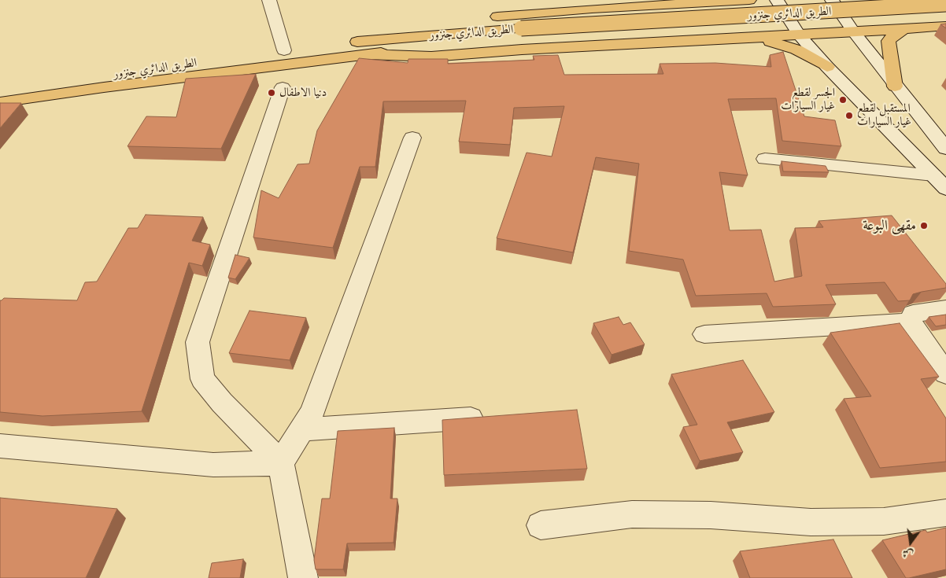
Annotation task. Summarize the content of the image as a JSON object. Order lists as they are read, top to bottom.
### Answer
{
  "streets": {
    "main road": ["الطريق الدائري جنزور"]
  },
  "places": [
    "دنيا الاطفال",
    "الجسر لقطع غيار السيارات",
    "المستقبل لقطع غيار السيارات",
    "مقهى البوعة"
  ],
  "north": "bottom"
}
